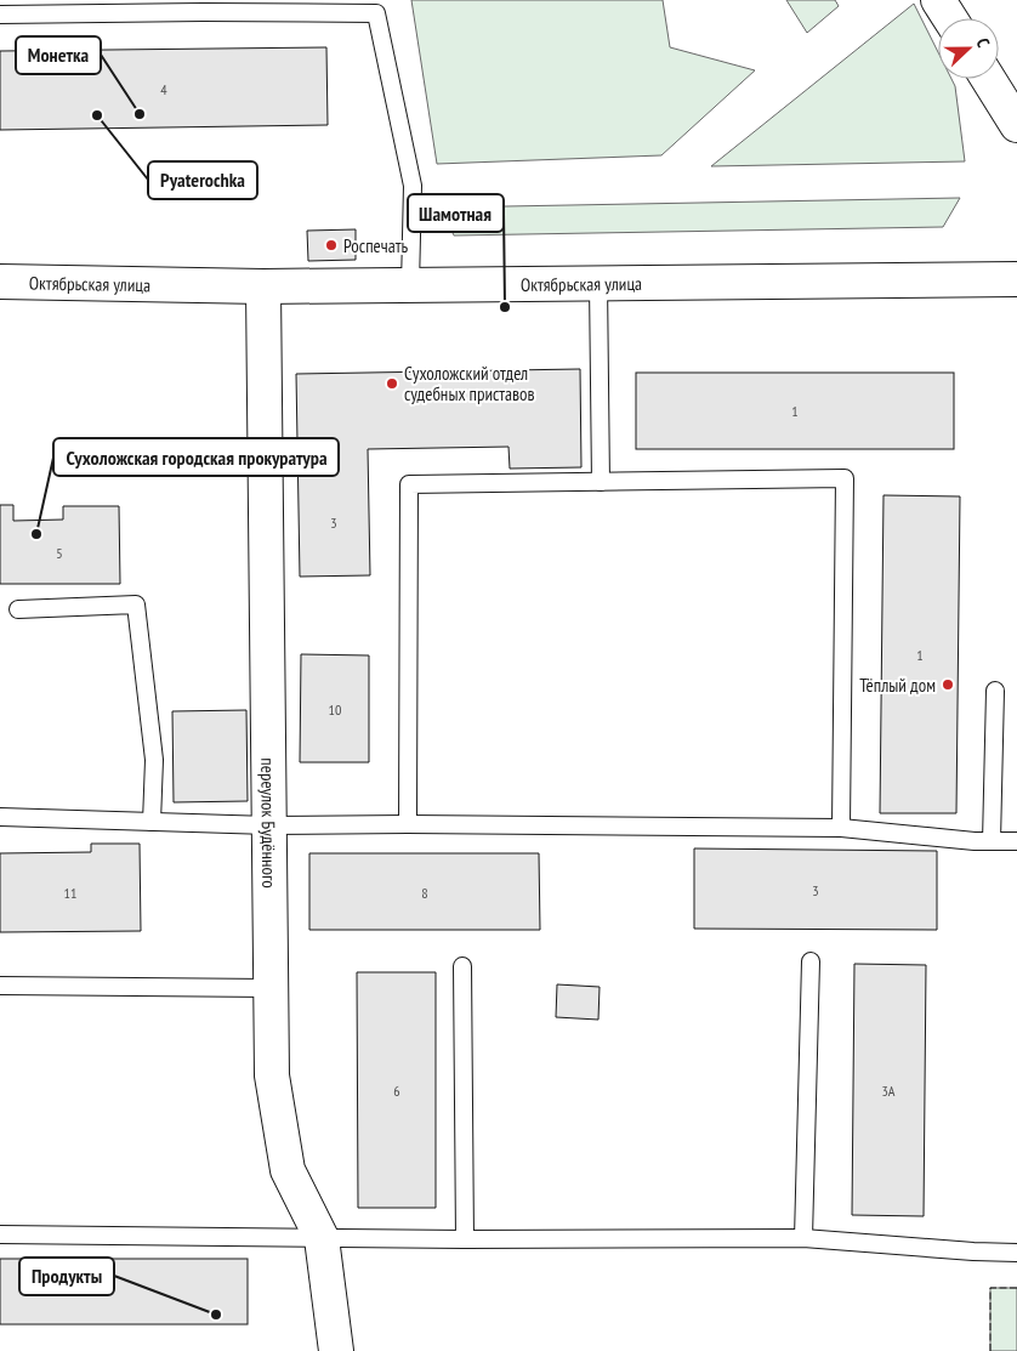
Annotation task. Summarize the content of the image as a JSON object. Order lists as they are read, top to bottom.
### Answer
{
  "streets": {
    "street": ["Октябрьская улица", "переулок Будённого"]
  },
  "crossings": [
    ["Октябрьская улица", "переулок Будённого"]
  ],
  "places": [
    "Монетка",
    "Pyaterochka",
    "Роспечать",
    "Шамотная",
    "Сухоложский отдел судебных приставов",
    "Сухоложская городская прокуратура",
    "Тёплый дом",
    "Продукты"
  ],
  "house_numbers": [
    "4",
    "1",
    "3",
    "5",
    "1",
    "10",
    "3",
    "11",
    "8",
    "6",
    "3А"
  ],
  "north": "right"
}
